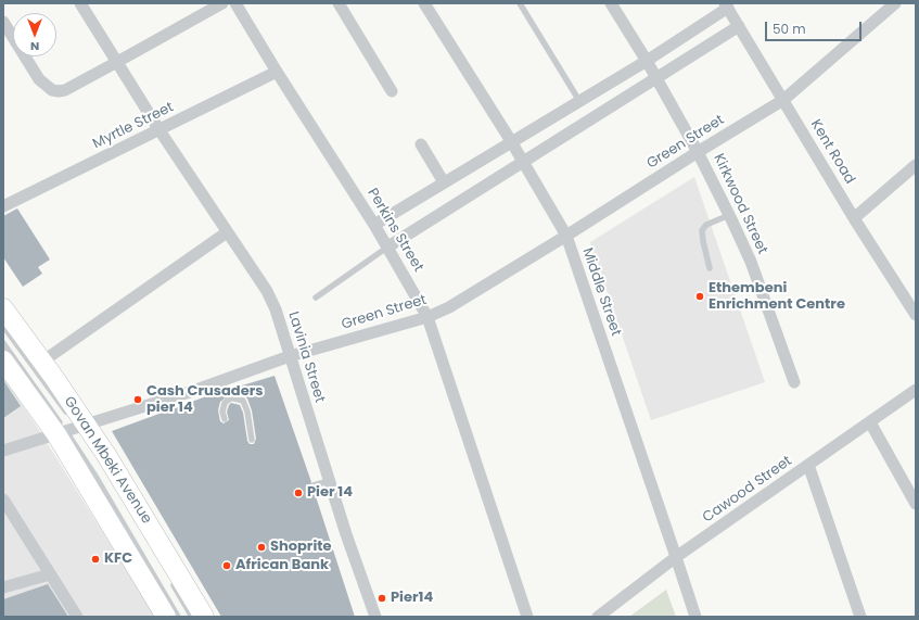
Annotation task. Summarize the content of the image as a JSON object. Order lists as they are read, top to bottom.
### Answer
{
  "streets": {
    "main road": ["Govan Mbeki Avenue"],
    "street": [
      "Myrtle Street",
      "Green Street",
      "Kent Road",
      "Kirkwood Street",
      "Perkins Street",
      "Middle Street",
      "Lavinia Street",
      "Cawood Street"
    ]
  },
  "crossings": [
    ["Myrtle Street", "Perkins Street"],
    ["Myrtle Street", "Lavinia Street"],
    ["Green Street", "Kent Road"],
    ["Green Street", "Kirkwood Street"],
    ["Green Street", "Perkins Street"],
    ["Green Street", "Middle Street"],
    ["Green Street", "Lavinia Street"],
    ["Green Street", "Govan Mbeki Avenue"],
    ["Middle Street", "Cawood Street"]
  ],
  "places": [
    "Ethembeni Enrichment Centre",
    "Cash Crusaders pier 14",
    "Pier 14",
    "Shoprite",
    "KFC",
    "African Bank",
    "Pier14"
  ],
  "scale_bar": "50 m",
  "north": "bottom"
}
